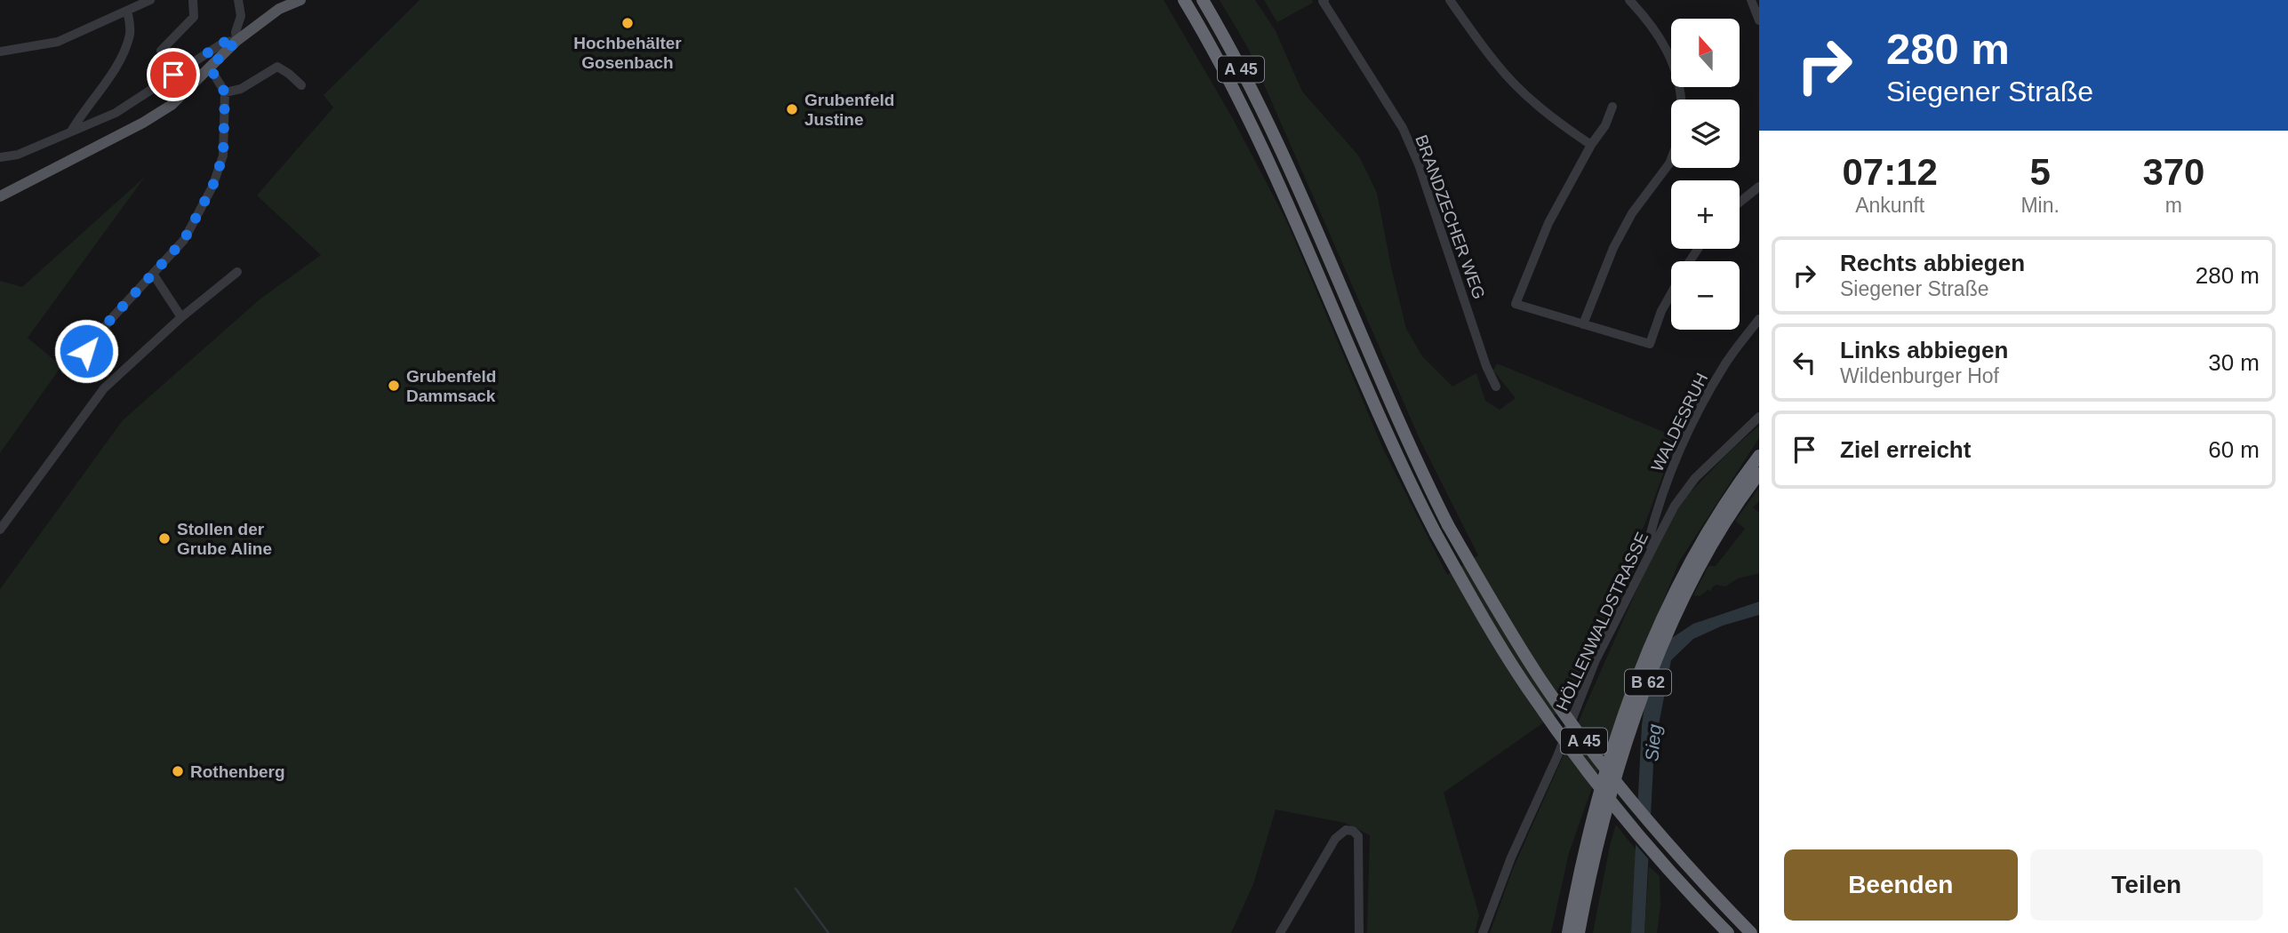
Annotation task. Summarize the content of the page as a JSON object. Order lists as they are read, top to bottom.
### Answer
{
  "streets": {
    "highway": ["A 45", "B 62"],
    "street": ["BRANDZECHER WEG", "WALDESRUH", "HÖLLENWALDSTRASSE"]
  },
  "crossings": [
    ["WALDESRUH", "HÖLLENWALDSTRASSE"]
  ],
  "water": ["Sieg"],
  "places": [
    "Hochbehälter Gosenbach",
    "Grubenfeld Justine",
    "Grubenfeld Dammsack",
    "Stollen der Grube Aline",
    "Rothenberg"
  ],
  "north": "top",
  "page": {
    "turn": ["280 m", "Siegener Straße"],
    "map_buttons": ["+", "−"],
    "eta": [
      "07:12",
      "Ankunft",
      "5",
      "Min.",
      "370",
      "m"
    ],
    "list": [
      {
        "name": "Rechts abbiegen",
        "note": "Siegener Straße",
        "value": "280 m"
      },
      {
        "name": "Links abbiegen",
        "note": "Wildenburger Hof",
        "value": "30 m"
      },
      {
        "name": "Ziel erreicht",
        "value": "60 m"
      }
    ],
    "buttons": ["Beenden", "Teilen"]
  }
}
